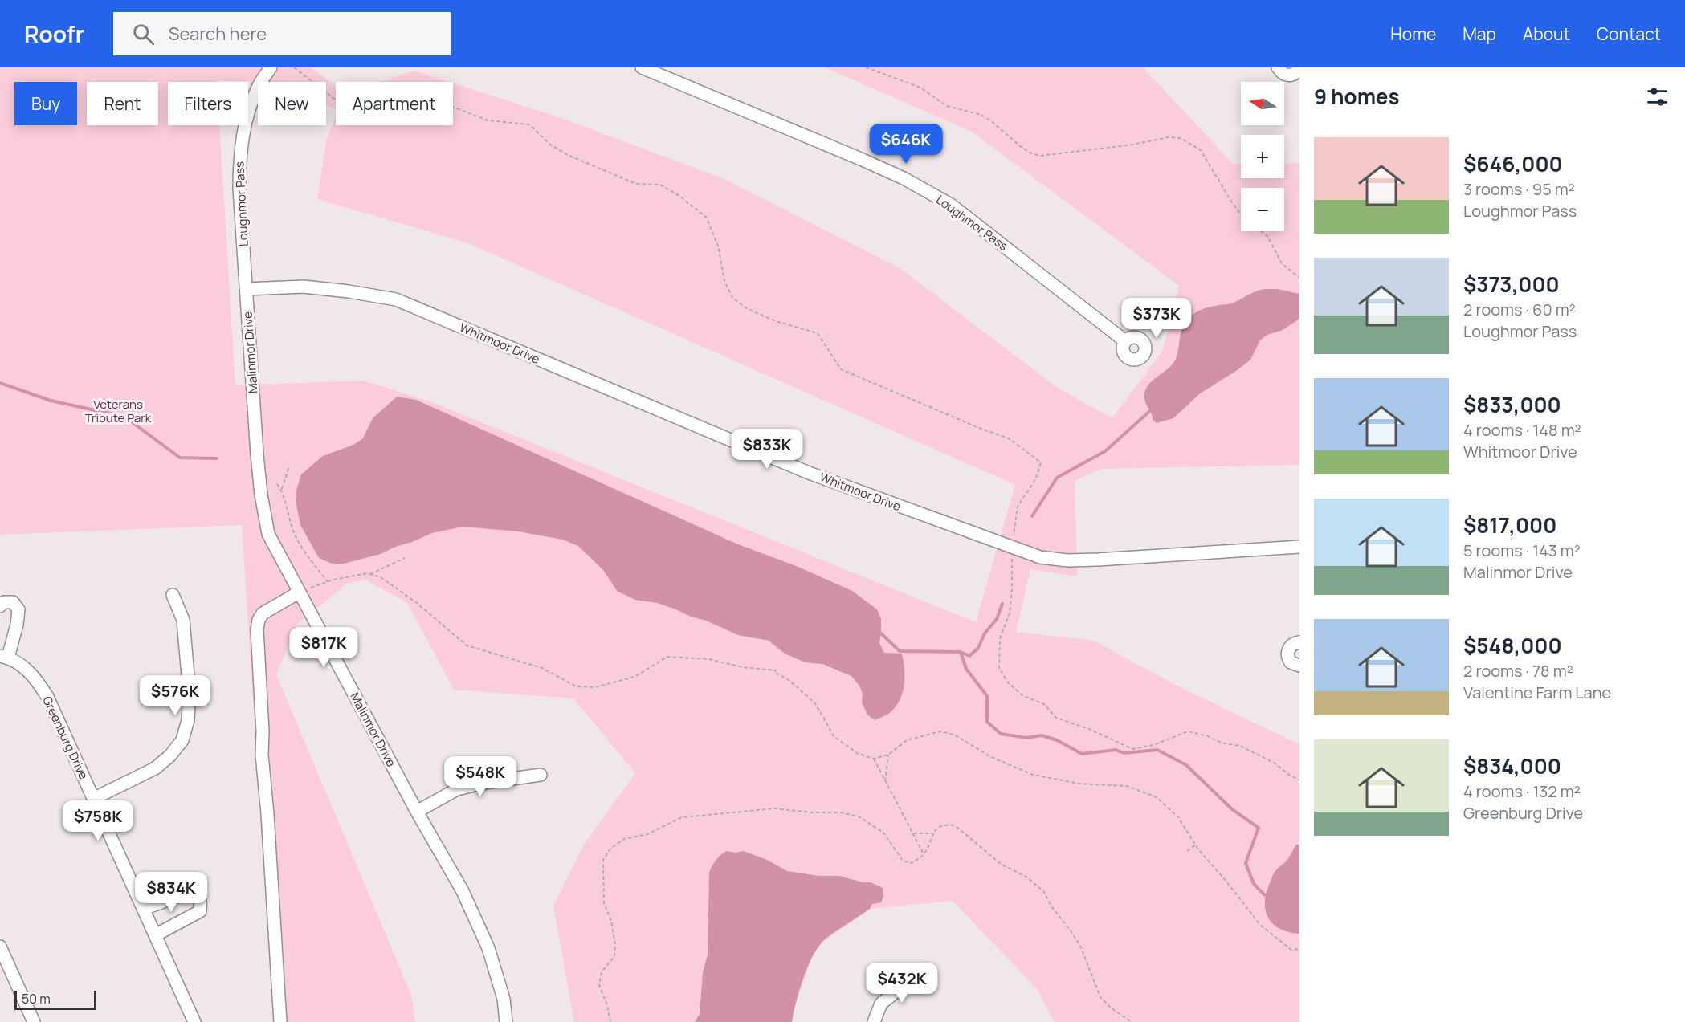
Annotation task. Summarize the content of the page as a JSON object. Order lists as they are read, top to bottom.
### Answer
{
  "streets": {
    "street": [
      "Loughmor Pass",
      "Whitmoor Drive",
      "Malinmor Drive",
      "Greenburg Drive"
    ]
  },
  "crossings": [
    ["Loughmor Pass", "Whitmoor Drive"],
    ["Loughmor Pass", "Malinmor Drive"],
    ["Whitmoor Drive", "Malinmor Drive"]
  ],
  "parks": ["Veterans Tribute Park"],
  "scale_bar": "50 m",
  "north": "left",
  "page": {
    "header": "Roofr",
    "search": "Search here",
    "nav": [
      "Home",
      "Map",
      "About",
      "Contact"
    ],
    "heading": "9 homes",
    "map_buttons": ["+", "−"],
    "chip": [
      "Buy",
      "Rent",
      "Filters",
      "New",
      "Apartment"
    ],
    "price": [
      "$646K",
      "$373K",
      "$833K",
      "$817K",
      "$576K",
      "$548K",
      "$758K",
      "$834K",
      "$432K"
    ],
    "list": [
      {
        "name": "$646,000",
        "note": "3 rooms · 95 m² · Loughmor Pass"
      },
      {
        "name": "$373,000",
        "note": "2 rooms · 60 m² · Loughmor Pass"
      },
      {
        "name": "$833,000",
        "note": "4 rooms · 148 m² · Whitmoor Drive"
      },
      {
        "name": "$817,000",
        "note": "5 rooms · 143 m² · Malinmor Drive"
      },
      {
        "name": "$548,000",
        "note": "2 rooms · 78 m² · Valentine Farm Lane"
      },
      {
        "name": "$834,000",
        "note": "4 rooms · 132 m² · Greenburg Drive"
      }
    ],
    "scale": "50 m"
  }
}
